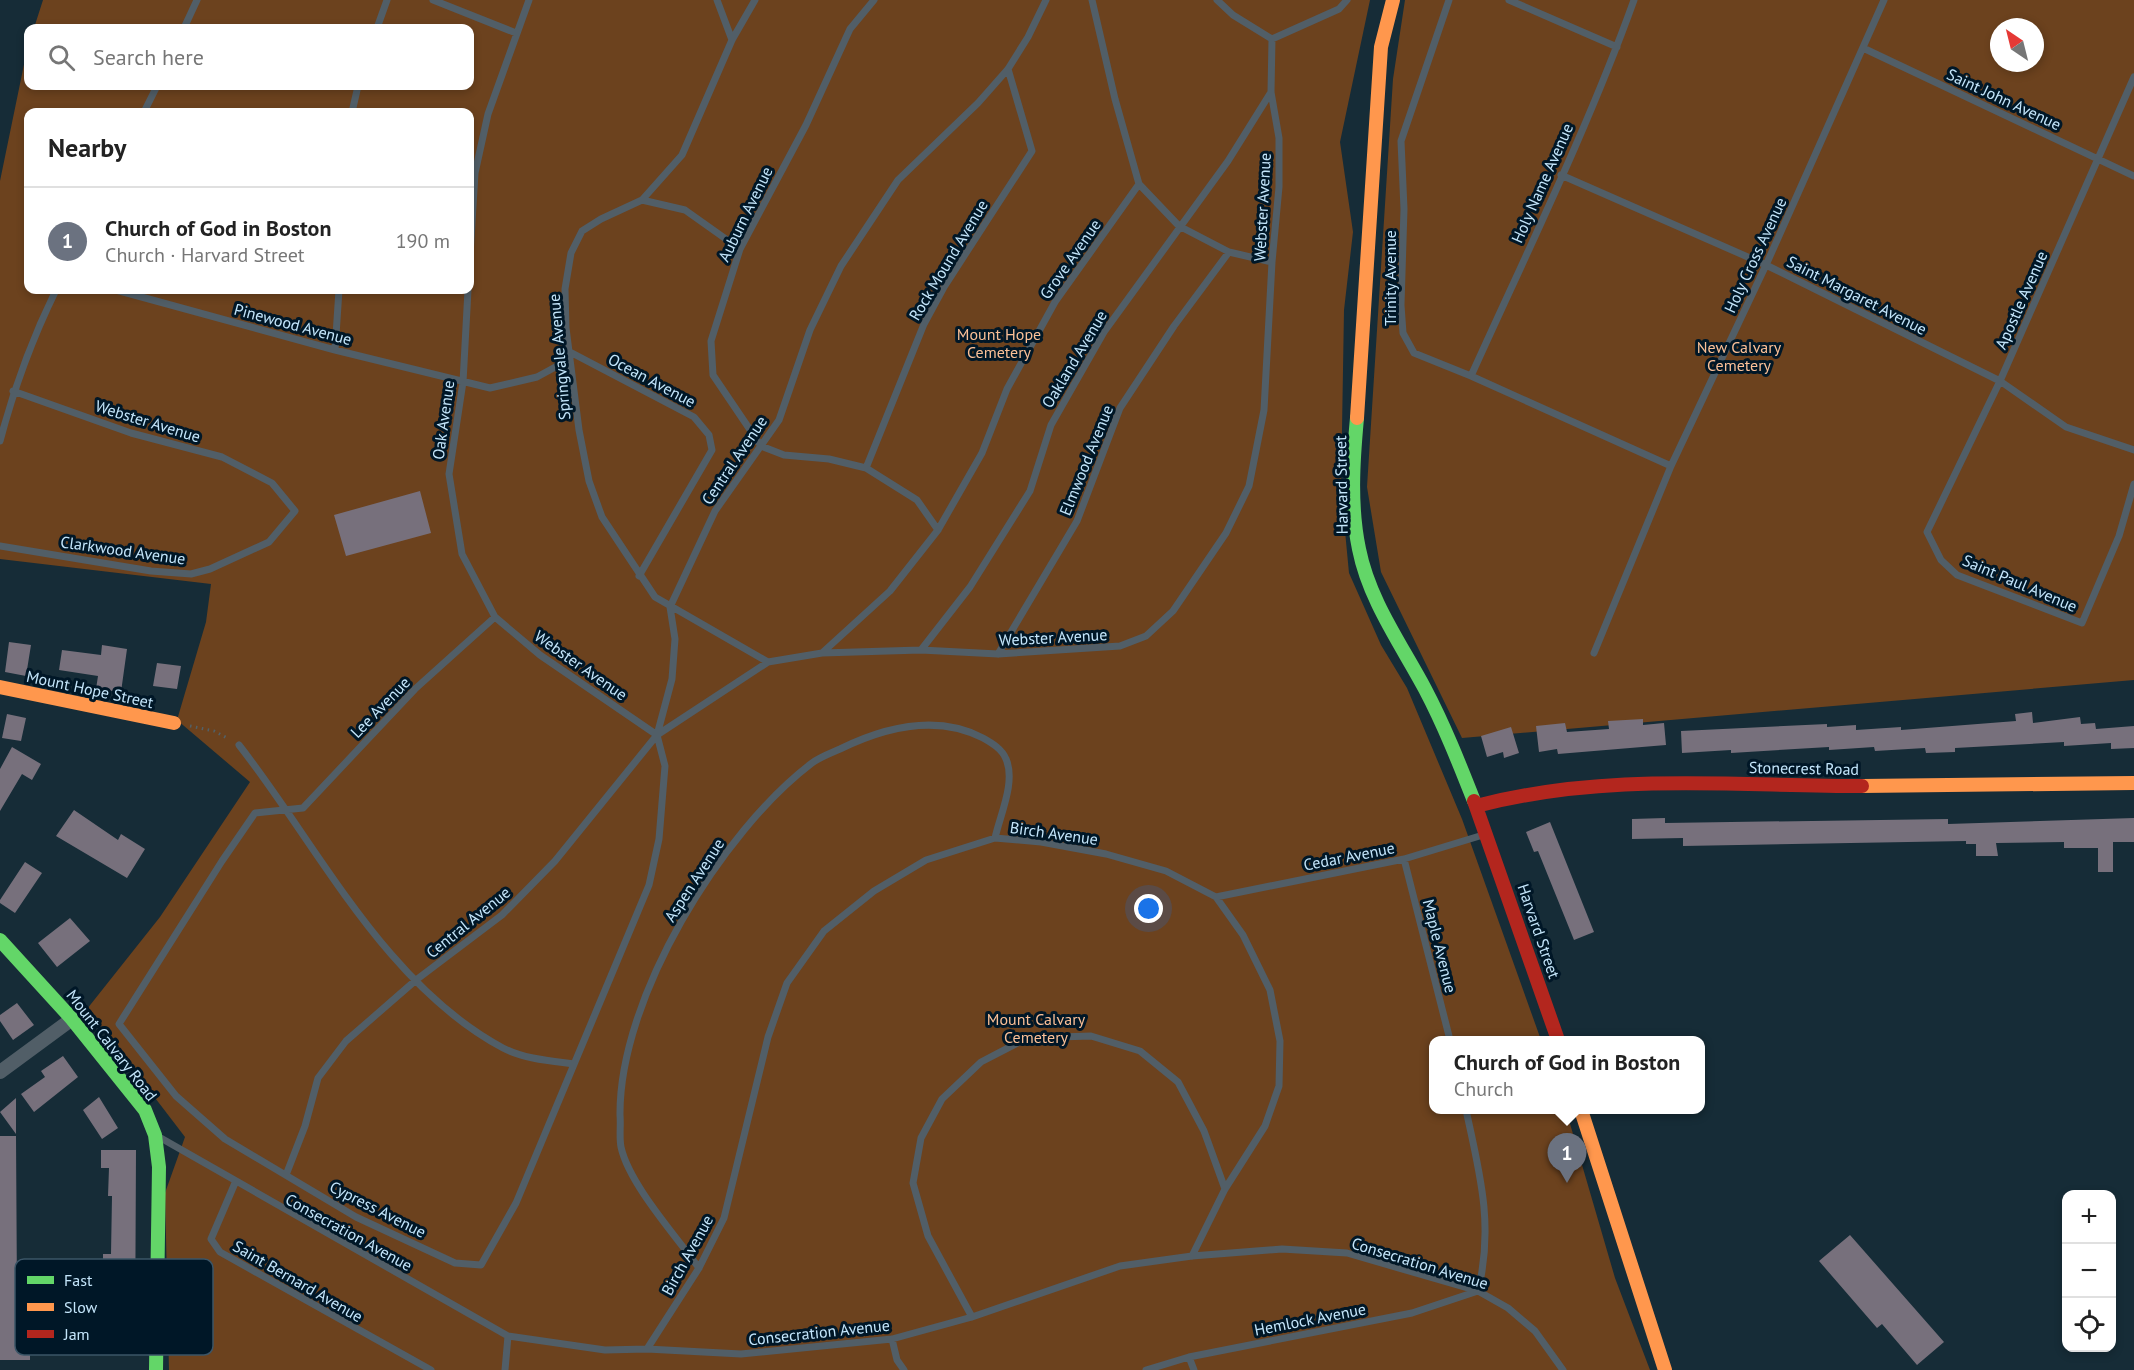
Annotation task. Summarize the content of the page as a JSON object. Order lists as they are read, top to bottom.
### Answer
{
  "streets": {
    "main road": [
      "Harvard Street",
      "Mount Hope Street",
      "Stonecrest Road",
      "Mount Calvary Road"
    ],
    "lane": [
      "Saint John Avenue",
      "Holy Name Avenue",
      "Webster Avenue",
      "Auburn Avenue",
      "Holy Cross Avenue",
      "Grove Avenue",
      "Rock Mound Avenue",
      "Trinity Avenue",
      "Saint Margaret Avenue",
      "Apostle Avenue",
      "Pinewood Avenue",
      "Springvale Avenue",
      "Oakland Avenue",
      "Ocean Avenue",
      "Oak Avenue",
      "Central Avenue",
      "Elmwood Avenue",
      "Clarkwood Avenue",
      "Saint Paul Avenue",
      "Lee Avenue",
      "Birch Avenue",
      "Cedar Avenue",
      "Aspen Avenue",
      "Maple Avenue",
      "Cypress Avenue",
      "Consecration Avenue",
      "Saint Bernard Avenue",
      "Hemlock Avenue"
    ]
  },
  "crossings": [
    ["Saint John Avenue", "Holy Cross Avenue"],
    ["Saint John Avenue", "Apostle Avenue"],
    ["Holy Name Avenue", "Trinity Avenue"],
    ["Holy Name Avenue", "Saint Margaret Avenue"],
    ["Webster Avenue", "Grove Avenue"],
    ["Webster Avenue", "Springvale Avenue"],
    ["Webster Avenue", "Oakland Avenue"],
    ["Webster Avenue", "Oak Avenue"],
    ["Webster Avenue", "Central Avenue"],
    ["Webster Avenue", "Elmwood Avenue"],
    ["Webster Avenue", "Clarkwood Avenue"],
    ["Webster Avenue", "Lee Avenue"],
    ["Webster Avenue", "Cypress Avenue"],
    ["Auburn Avenue", "Central Avenue"],
    ["Holy Cross Avenue", "Trinity Avenue"],
    ["Holy Cross Avenue", "Saint Margaret Avenue"],
    ["Rock Mound Avenue", "Central Avenue"],
    ["Saint Margaret Avenue", "Apostle Avenue"],
    ["Apostle Avenue", "Saint Paul Avenue"],
    ["Pinewood Avenue", "Oak Avenue"],
    ["Springvale Avenue", "Ocean Avenue"],
    ["Springvale Avenue", "Central Avenue"],
    ["Central Avenue", "Cypress Avenue"],
    ["Harvard Street", "Stonecrest Road"],
    ["Harvard Street", "Cedar Avenue"],
    ["Lee Avenue", "Cypress Avenue"],
    ["Birch Avenue", "Cedar Avenue"],
    ["Birch Avenue", "Aspen Avenue"],
    ["Birch Avenue", "Consecration Avenue"],
    ["Cedar Avenue", "Maple Avenue"],
    ["Mount Calvary Road", "Consecration Avenue"],
    ["Consecration Avenue", "Saint Bernard Avenue"],
    ["Consecration Avenue", "Hemlock Avenue"]
  ],
  "parks": ["Mount Hope Cemetery", "New Calvary Cemetery", "Mount Calvary Cemetery"],
  "legend": ["Fast", "Slow", "Jam"],
  "north": "top left",
  "page": {
    "search": "Search here",
    "heading": "Nearby",
    "list": [
      {
        "mark": "1",
        "name": "Church of God in Boston",
        "note": "Church · Harvard Street",
        "value": "190 m"
      }
    ],
    "popup": ["Church of God in Boston", "Church"],
    "pins": "1",
    "map_buttons": ["+", "−"]
  }
}
